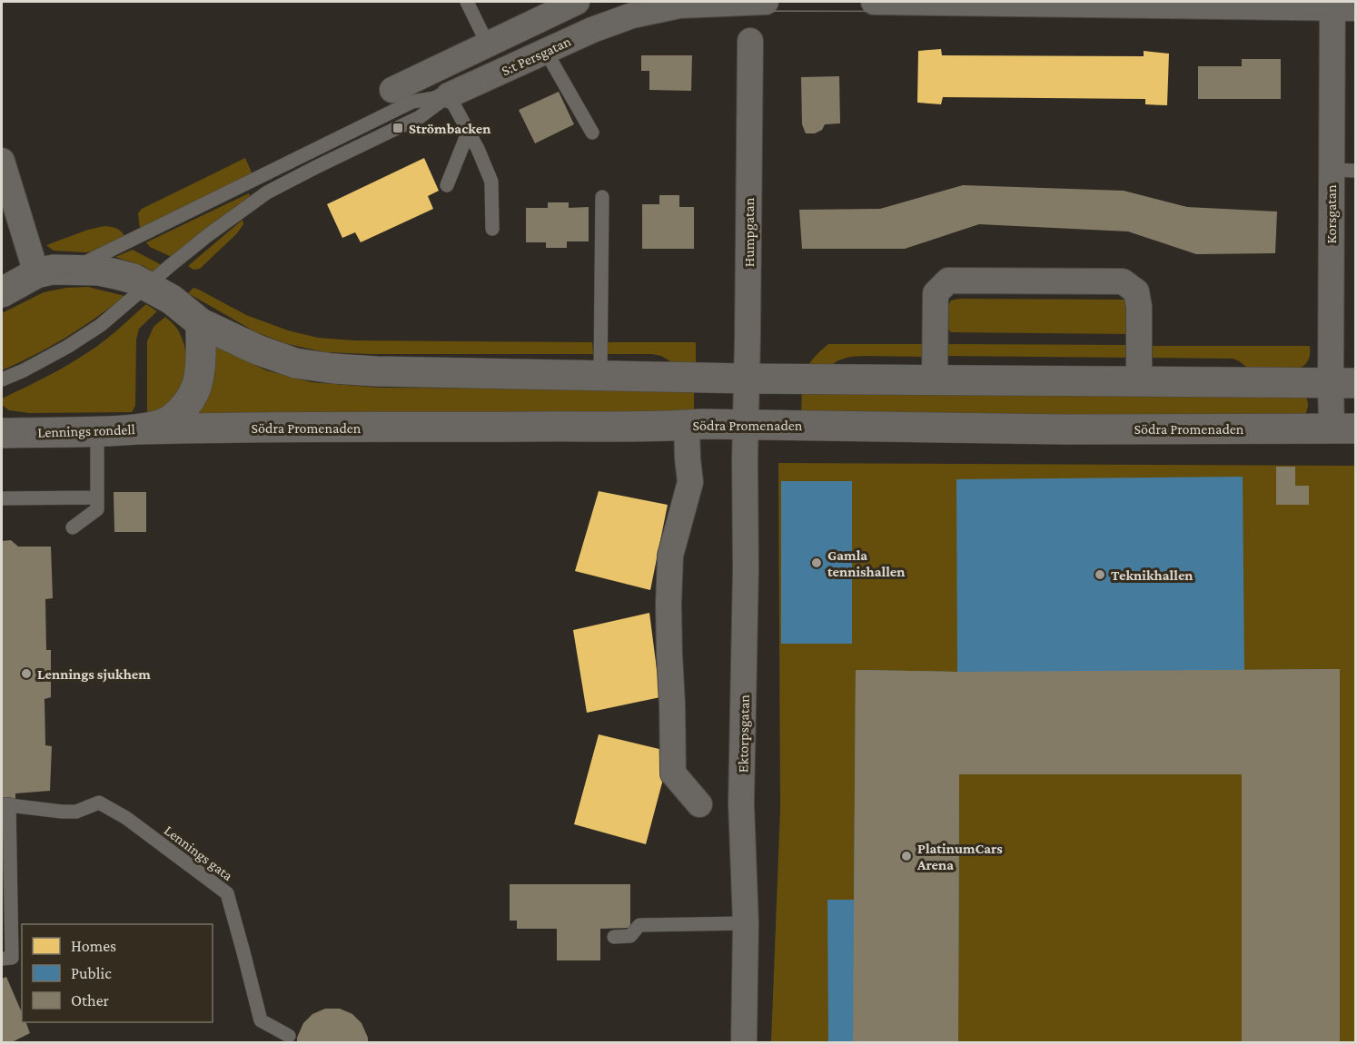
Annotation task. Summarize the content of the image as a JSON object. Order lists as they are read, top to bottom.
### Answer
{
  "streets": {
    "main road": ["Södra Promenaden", "Lennings rondell"],
    "street": [
      "S:t Persgatan",
      "Korsgatan",
      "Humpgatan",
      "Ektorpsgatan"
    ],
    "lane": ["Lennings gata"]
  },
  "crossings": [
    ["Korsgatan", "Södra Promenaden"],
    ["Humpgatan", "Södra Promenaden"],
    ["Humpgatan", "Ektorpsgatan"],
    ["Södra Promenaden", "Lennings rondell"],
    ["Södra Promenaden", "Ektorpsgatan"]
  ],
  "places": {
    "transit": ["Strömbacken"],
    "other": [
      "Gamla tennishallen",
      "Teknikhallen",
      "Lennings sjukhem",
      "PlatinumCars Arena"
    ]
  },
  "legend": ["Homes", "Public", "Other"]
}
